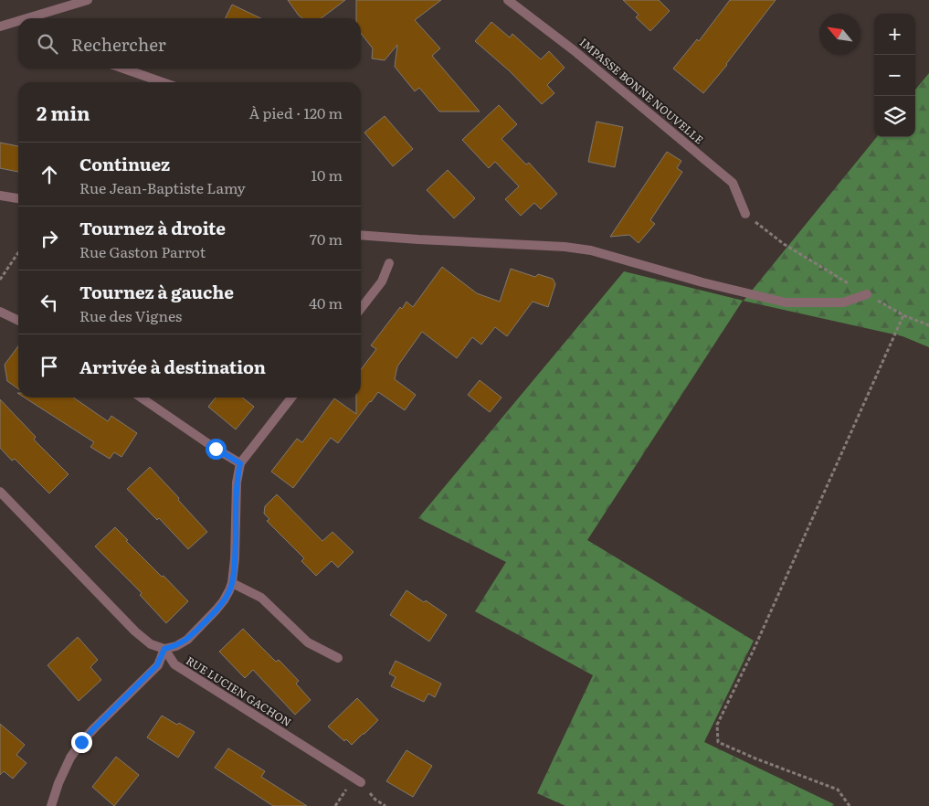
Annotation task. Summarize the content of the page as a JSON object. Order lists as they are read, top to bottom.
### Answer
{
  "streets": {
    "street": ["IMPASSE BONNE NOUVELLE", "RUE LUCIEN GACHON"]
  },
  "north": "top left",
  "page": {
    "map_buttons": ["+", "−"],
    "search": "Rechercher",
    "heading": ["2 min", "À pied · 120 m"],
    "list": [
      ["Continuez", "Rue Jean-Baptiste Lamy", "10 m"],
      ["Tournez à droite", "Rue Gaston Parrot", "70 m"],
      ["Tournez à gauche", "Rue des Vignes", "40 m"],
      "Arrivée à destination"
    ]
  }
}
